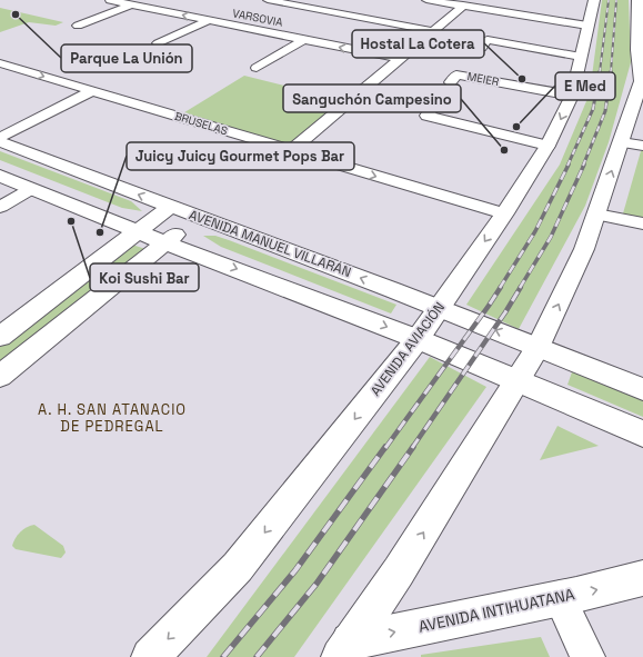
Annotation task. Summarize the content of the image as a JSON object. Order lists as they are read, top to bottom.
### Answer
{
  "streets": {
    "main road": ["AVENIDA MANUEL VILLARÁN", "AVENIDA AVIACIÓN", "AVENIDA INTIHUATANA"],
    "street": ["VARSOVIA", "MEIER", "BRUSELAS"]
  },
  "crossings": [
    ["MEIER", "AVENIDA AVIACIÓN"],
    ["BRUSELAS", "AVENIDA AVIACIÓN"],
    ["AVENIDA MANUEL VILLARÁN", "AVENIDA AVIACIÓN"]
  ],
  "one_way": ["AVENIDA INTIHUATANA"],
  "districts": ["A. H. SAN ATANACIO DE PEDREGAL"],
  "places": [
    "Parque La Unión",
    "Hostal La Cotera",
    "E Med",
    "Sanguchón Campesino",
    "Koi Sushi Bar",
    "Juicy Juicy Gourmet Pops Bar"
  ]
}
